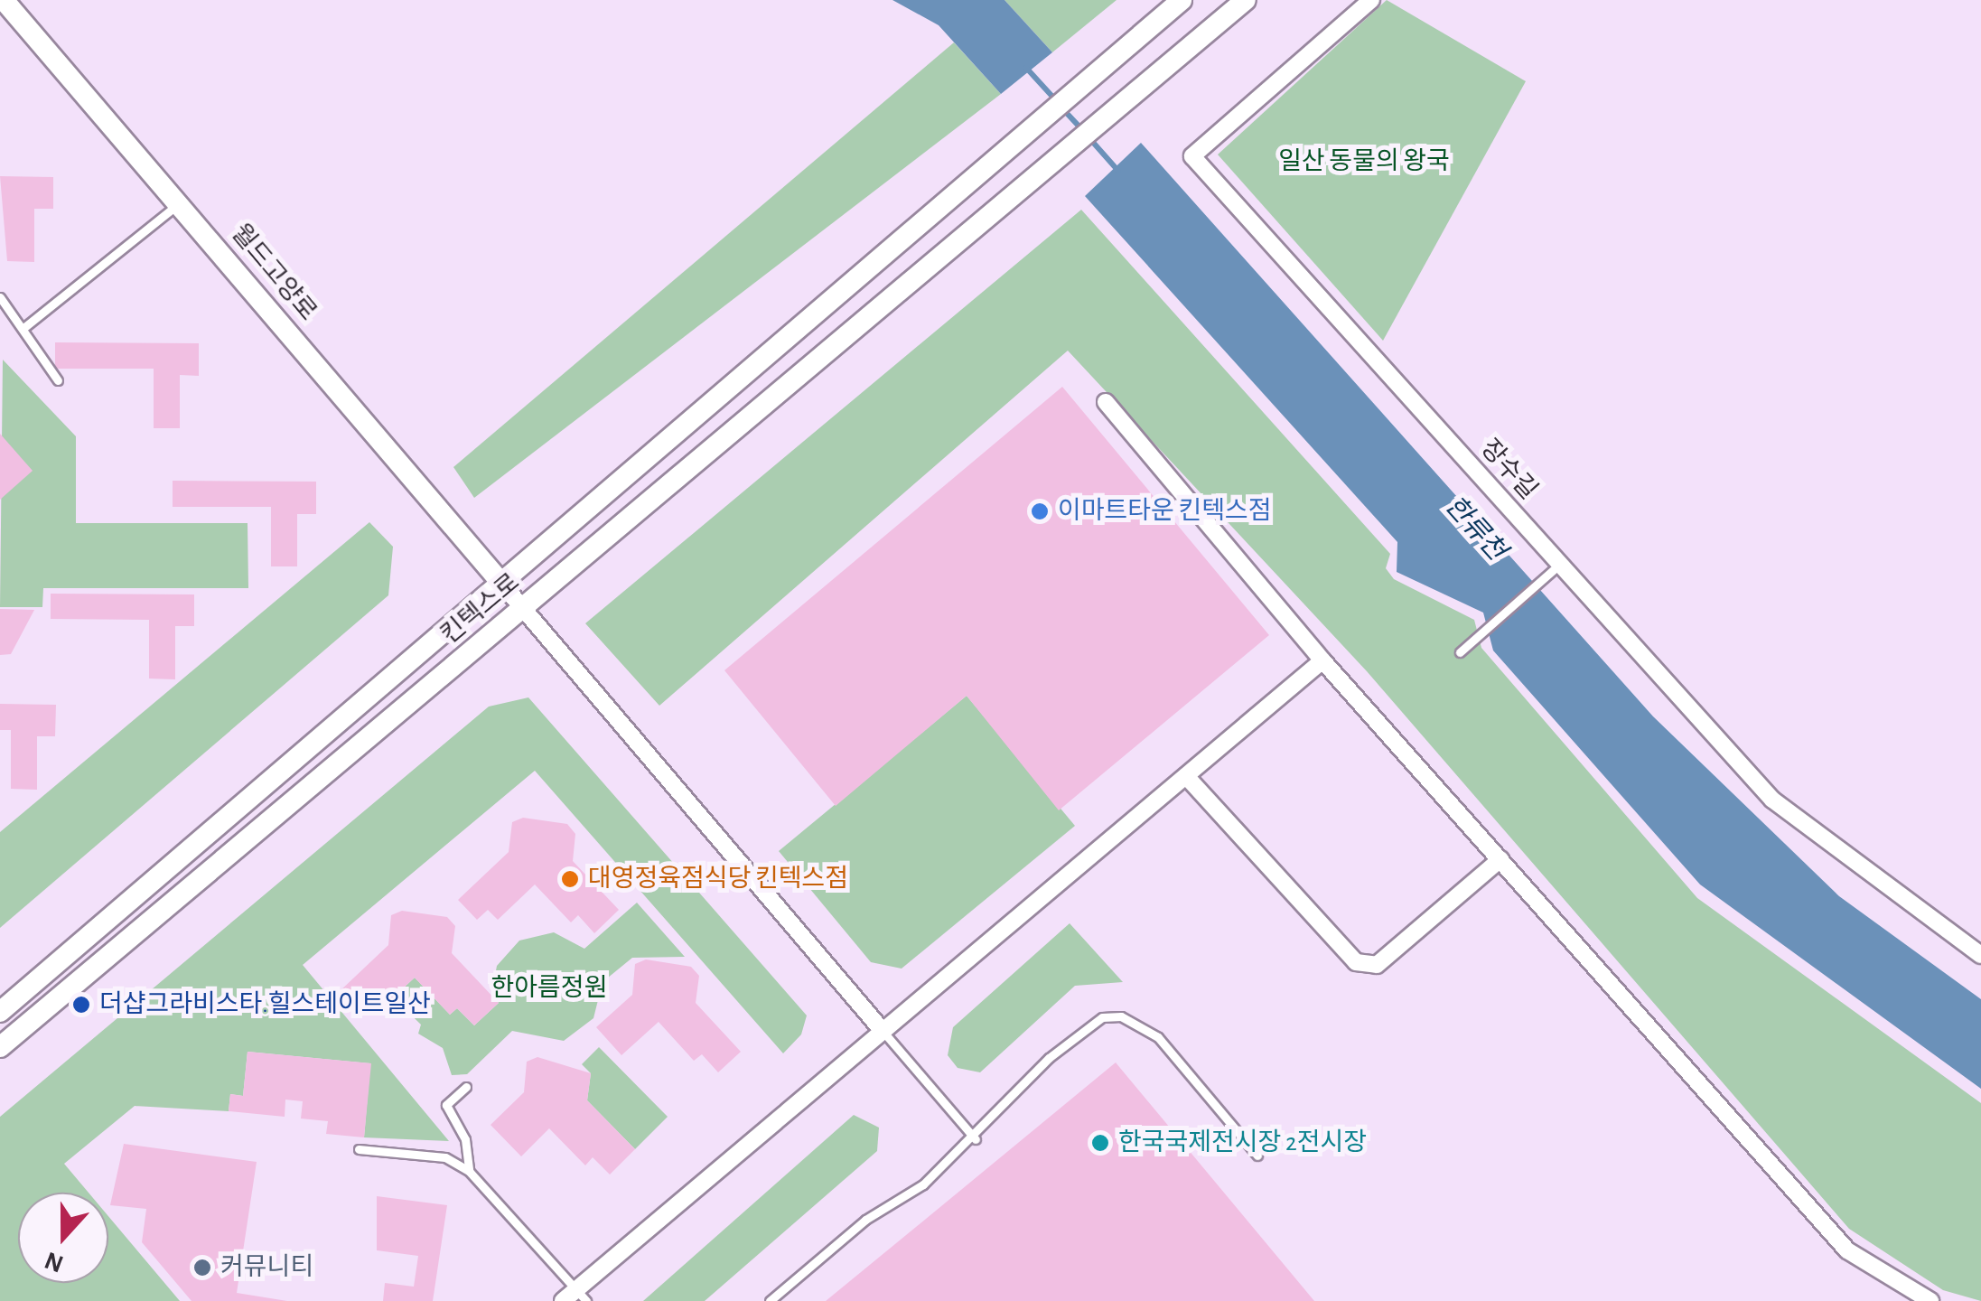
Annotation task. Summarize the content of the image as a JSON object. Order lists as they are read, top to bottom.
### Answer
{
  "streets": {
    "main road": ["월드고양로", "킨텍스로"],
    "street": ["장수길"]
  },
  "crossings": [
    ["월드고양로", "킨텍스로"]
  ],
  "water": ["한류천"],
  "parks": ["일산 동물의 왕국", "한아름정원"],
  "places": [
    "이마트타운 킨텍스점",
    "대영정육점식당 킨텍스점",
    "더샵그라비스타.힐스테이트일산",
    "한국국제전시장 2전시장",
    "커뮤니티"
  ],
  "north": "bottom"
}
